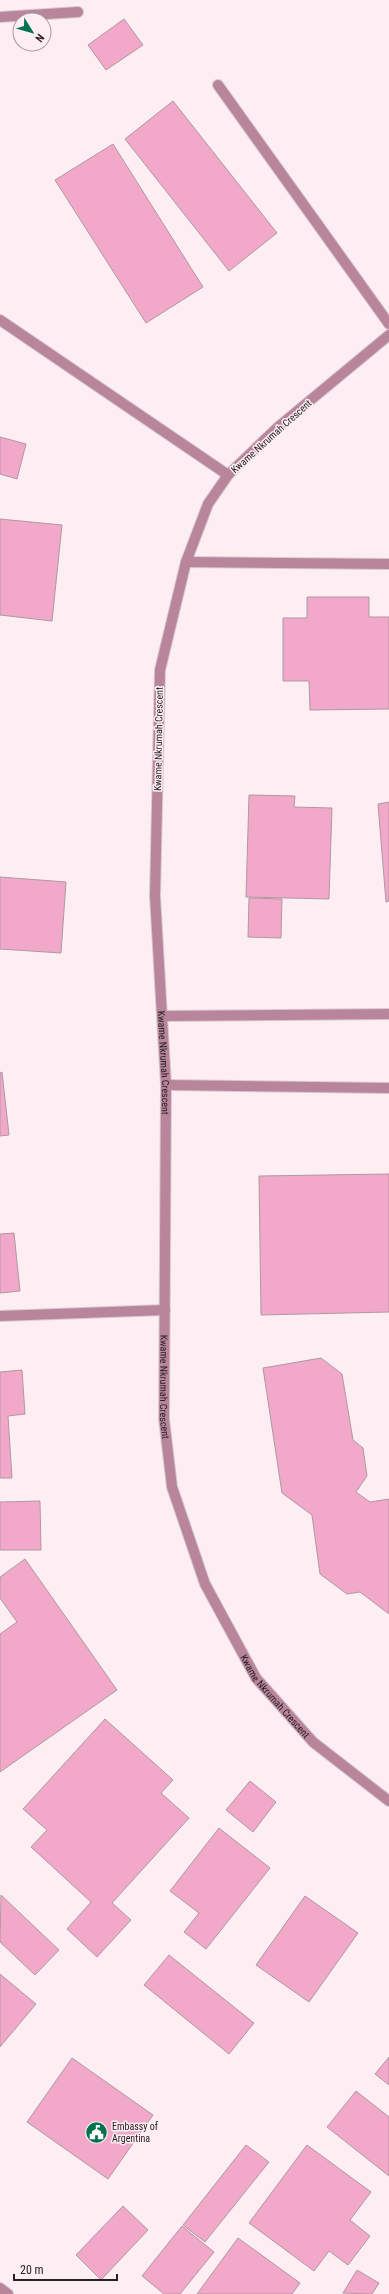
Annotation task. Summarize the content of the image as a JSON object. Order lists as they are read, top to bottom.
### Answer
{
  "streets": {
    "street": ["Kwame Nkrumah Crescent"]
  },
  "places": {
    "public building": ["Embassy of Argentina"]
  },
  "scale_bar": "20 m",
  "north": "bottom right"
}
